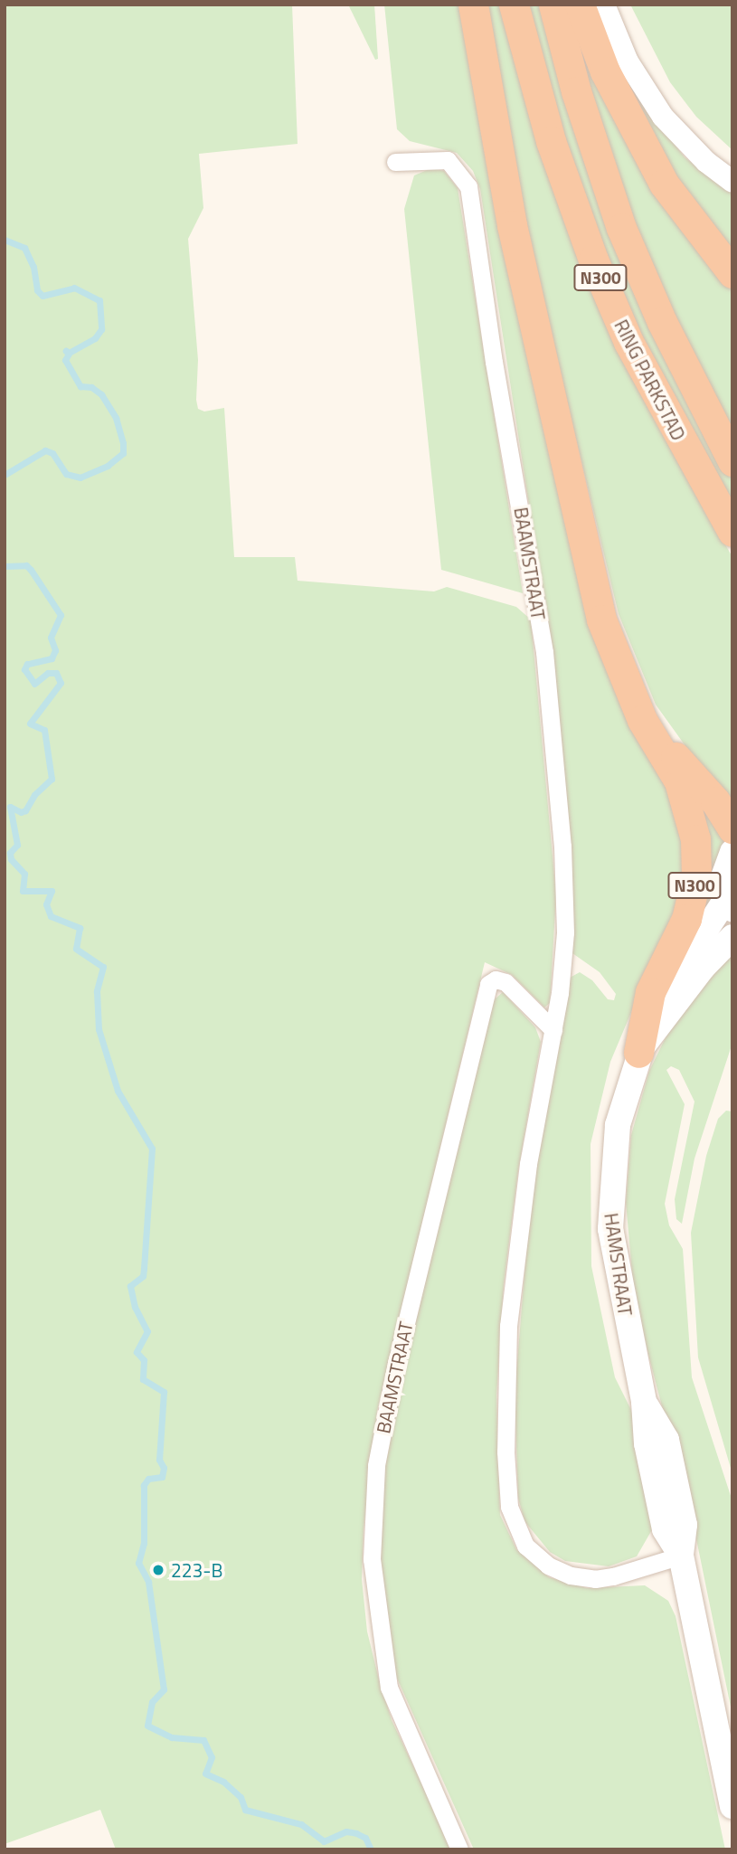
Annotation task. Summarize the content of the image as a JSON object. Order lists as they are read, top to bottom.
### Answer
{
  "streets": {
    "highway": ["N300", "RING PARKSTAD"],
    "main road": ["HAMSTRAAT"],
    "street": ["BAAMSTRAAT"]
  },
  "crossings": [
    ["N300", "HAMSTRAAT"],
    ["BAAMSTRAAT", "HAMSTRAAT"]
  ],
  "places": ["223-B"]
}
